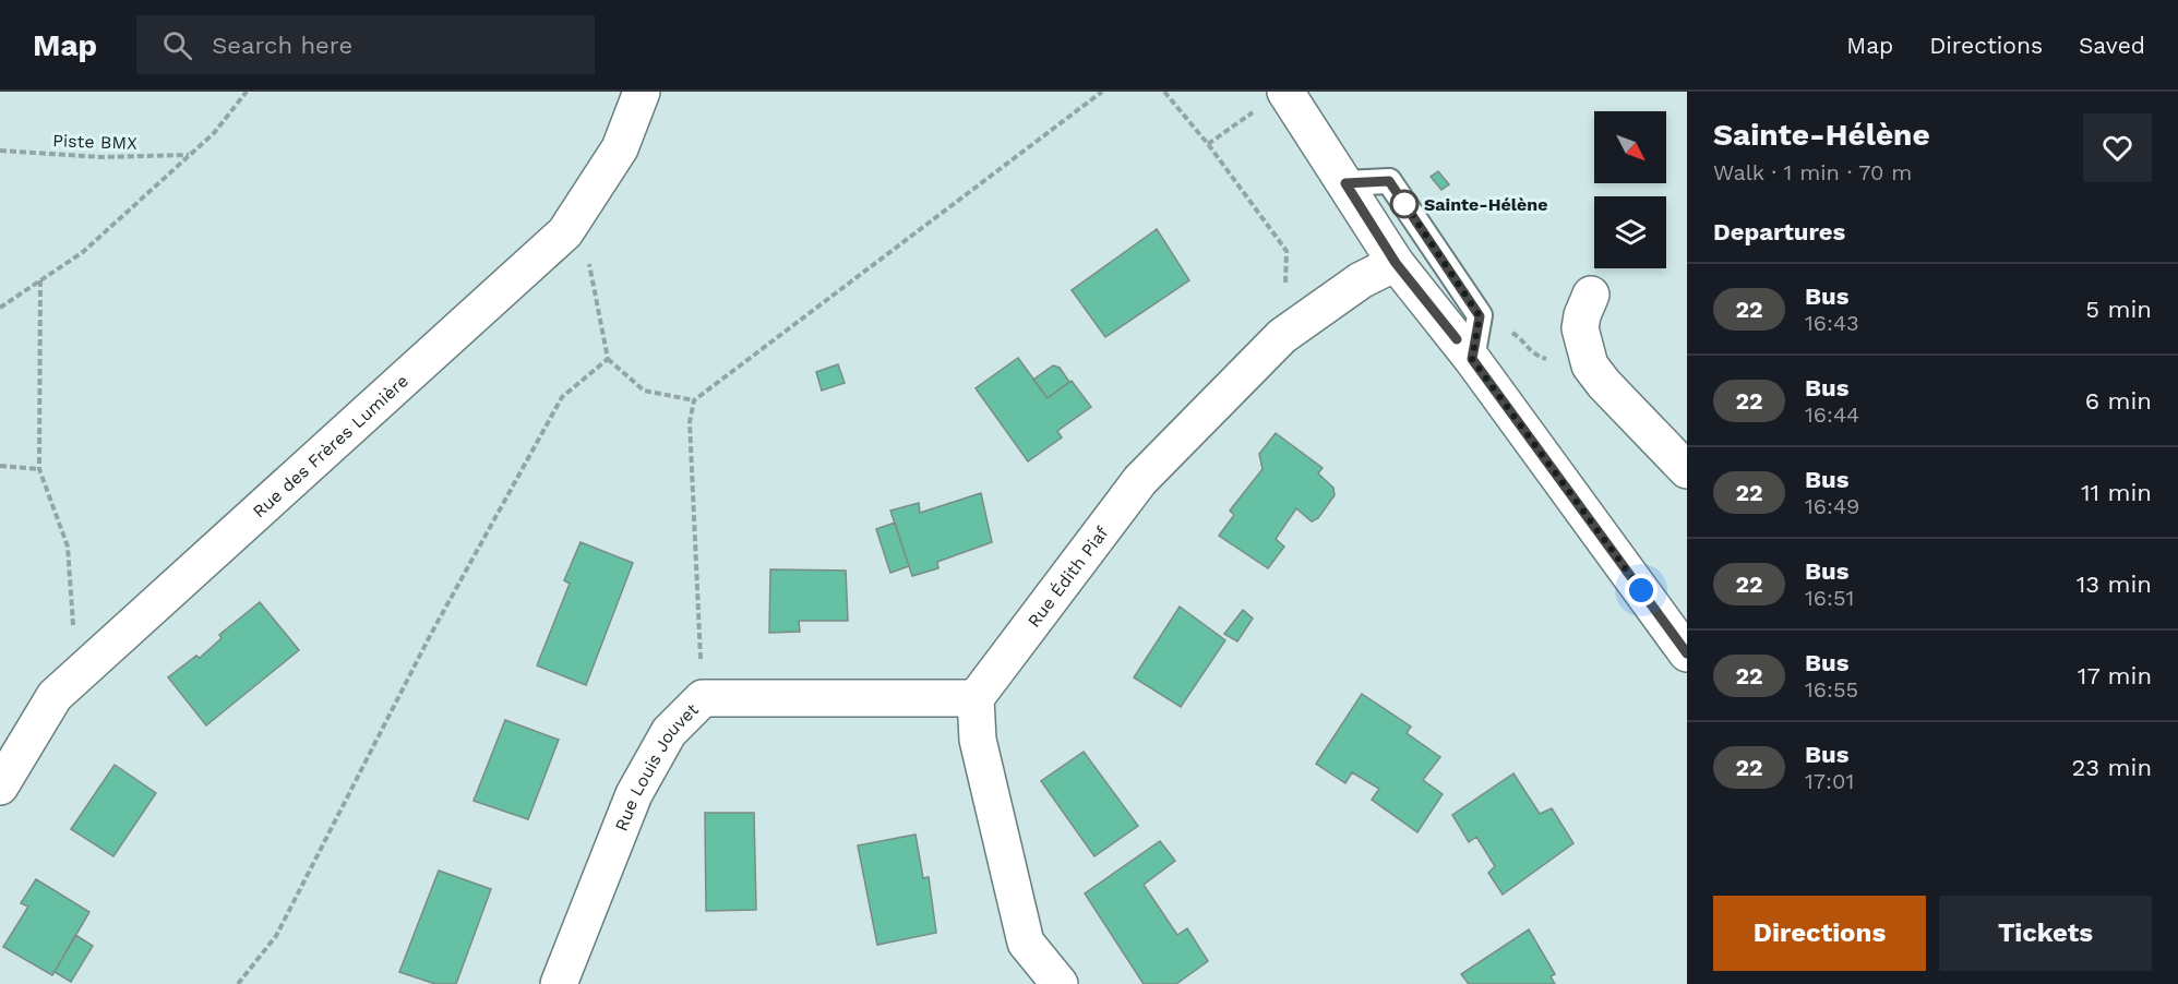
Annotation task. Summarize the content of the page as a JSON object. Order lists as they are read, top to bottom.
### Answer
{
  "streets": {
    "street": ["Rue des Frères Lumière", "Rue Édith Piaf", "Rue Louis Jouvet"],
    "path": ["Piste BMX"]
  },
  "crossings": [
    ["Rue Édith Piaf", "Rue Louis Jouvet"]
  ],
  "places": ["Sainte-Hélène"],
  "lines": ["bus line 22"],
  "north": "bottom right",
  "page": {
    "header": "Map",
    "search": "Search here",
    "nav": ["Map", "Directions", "Saved"],
    "heading": [
      ["Sainte-Hélène", "Walk · 1 min · 70 m"],
      "Departures"
    ],
    "list": [
      {
        "mark": "22",
        "name": "Bus",
        "note": "16:43",
        "value": "5 min"
      },
      {
        "mark": "22",
        "name": "Bus",
        "note": "16:44",
        "value": "6 min"
      },
      {
        "mark": "22",
        "name": "Bus",
        "note": "16:49",
        "value": "11 min"
      },
      {
        "mark": "22",
        "name": "Bus",
        "note": "16:51",
        "value": "13 min"
      },
      {
        "mark": "22",
        "name": "Bus",
        "note": "16:55",
        "value": "17 min"
      },
      {
        "mark": "22",
        "name": "Bus",
        "note": "17:01",
        "value": "23 min"
      }
    ],
    "buttons": ["Directions", "Tickets"]
  }
}
